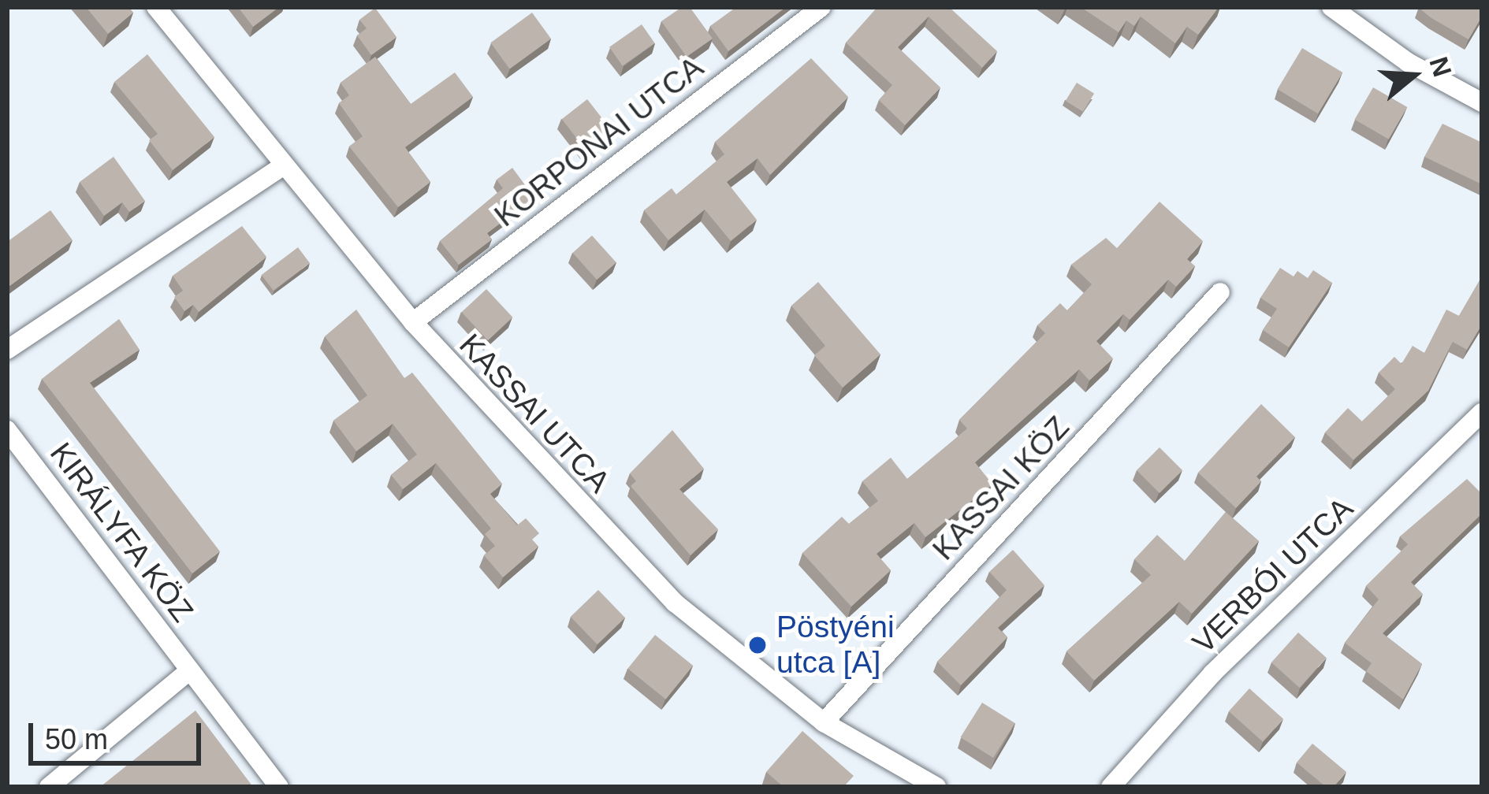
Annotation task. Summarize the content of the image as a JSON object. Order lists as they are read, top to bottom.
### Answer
{
  "streets": {
    "street": [
      "KORPONAI UTCA",
      "KASSAI UTCA",
      "KASSAI KÖZ",
      "KIRÁLYFA KÖZ",
      "VERBÓI UTCA"
    ]
  },
  "crossings": [
    ["KORPONAI UTCA", "KASSAI UTCA"],
    ["KASSAI UTCA", "KASSAI KÖZ"]
  ],
  "places": ["Pöstyéni utca [A]"],
  "scale_bar": "50 m",
  "north": "right"
}
